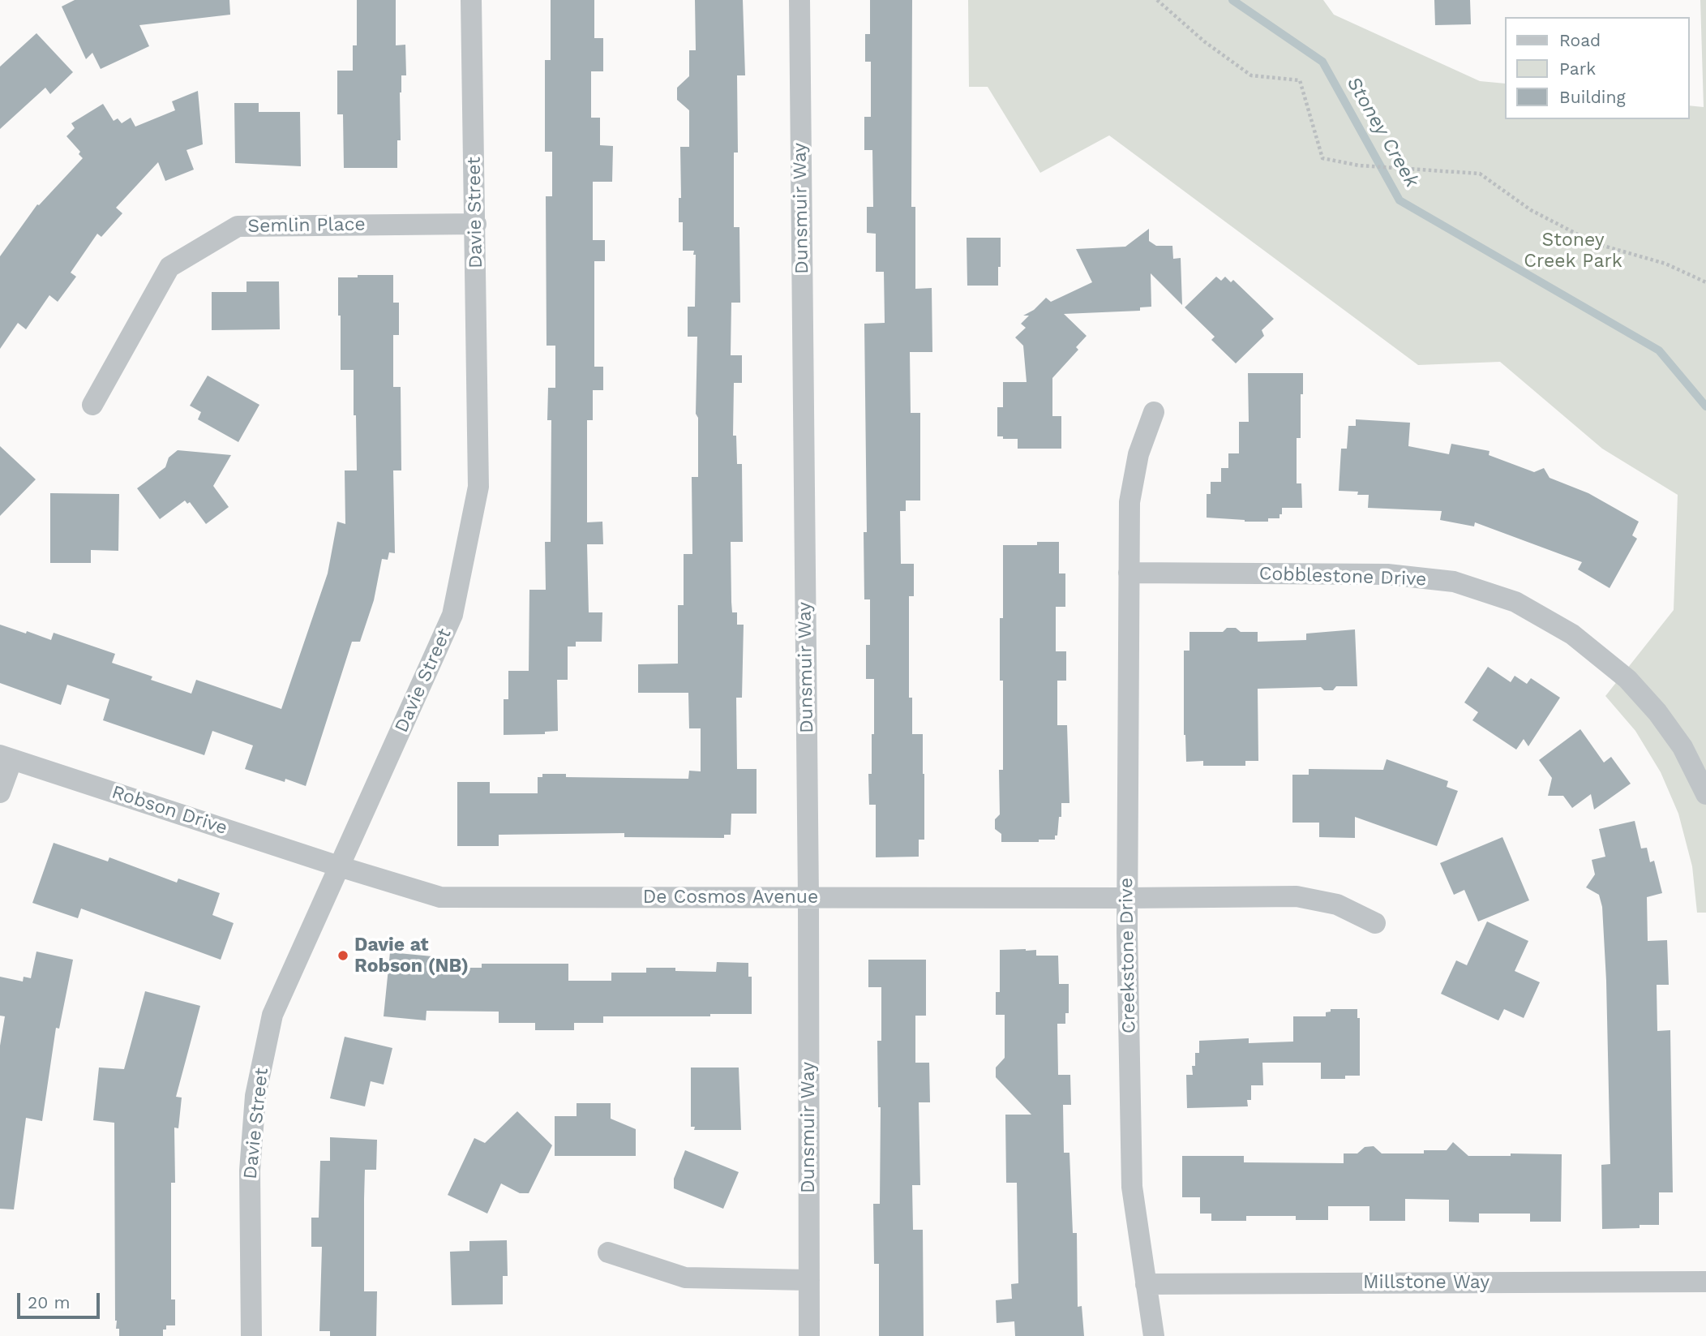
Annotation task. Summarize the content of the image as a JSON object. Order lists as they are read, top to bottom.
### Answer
{
  "streets": {
    "street": [
      "Dunsmuir Way",
      "Davie Street",
      "Semlin Place",
      "Cobblestone Drive",
      "Robson Drive",
      "De Cosmos Avenue",
      "Creekstone Drive",
      "Millstone Way"
    ]
  },
  "crossings": [
    ["Dunsmuir Way", "De Cosmos Avenue"],
    ["Davie Street", "Semlin Place"],
    ["Davie Street", "Robson Drive"],
    ["Davie Street", "De Cosmos Avenue"],
    ["Cobblestone Drive", "Creekstone Drive"],
    ["Robson Drive", "De Cosmos Avenue"],
    ["De Cosmos Avenue", "Creekstone Drive"],
    ["Creekstone Drive", "Millstone Way"]
  ],
  "water": ["Stoney Creek"],
  "parks": ["Stoney Creek Park"],
  "places": ["Davie at Robson (NB)"],
  "legend": ["Road", "Park", "Building"],
  "scale_bar": "20 m"
}
